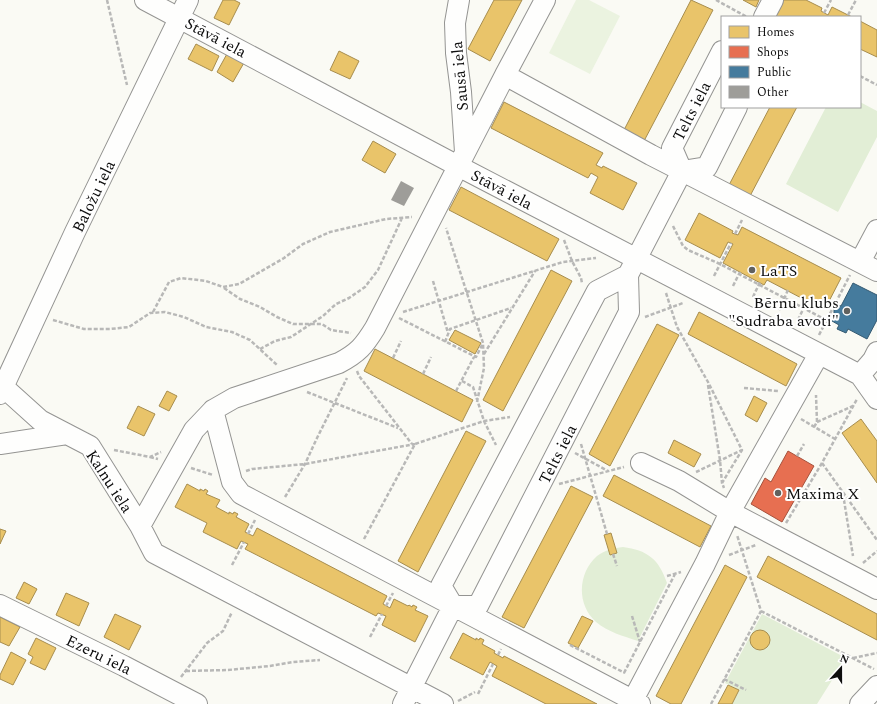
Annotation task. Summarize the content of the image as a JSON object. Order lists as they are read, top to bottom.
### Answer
{
  "streets": {
    "street": [
      "Stāvā iela",
      "Sausā iela",
      "Telts iela",
      "Baložu iela",
      "Kalnu iela",
      "Ezeru iela"
    ]
  },
  "crossings": [
    ["Stāvā iela", "Sausā iela"],
    ["Stāvā iela", "Telts iela"],
    ["Stāvā iela", "Baložu iela"],
    ["Baložu iela", "Kalnu iela"]
  ],
  "places": ["LaTS", "Bērnu klubs \"Sudraba avoti\"", "Maxima X"],
  "legend": [
    "Homes",
    "Shops",
    "Public",
    "Other"
  ],
  "north": "top"
}
